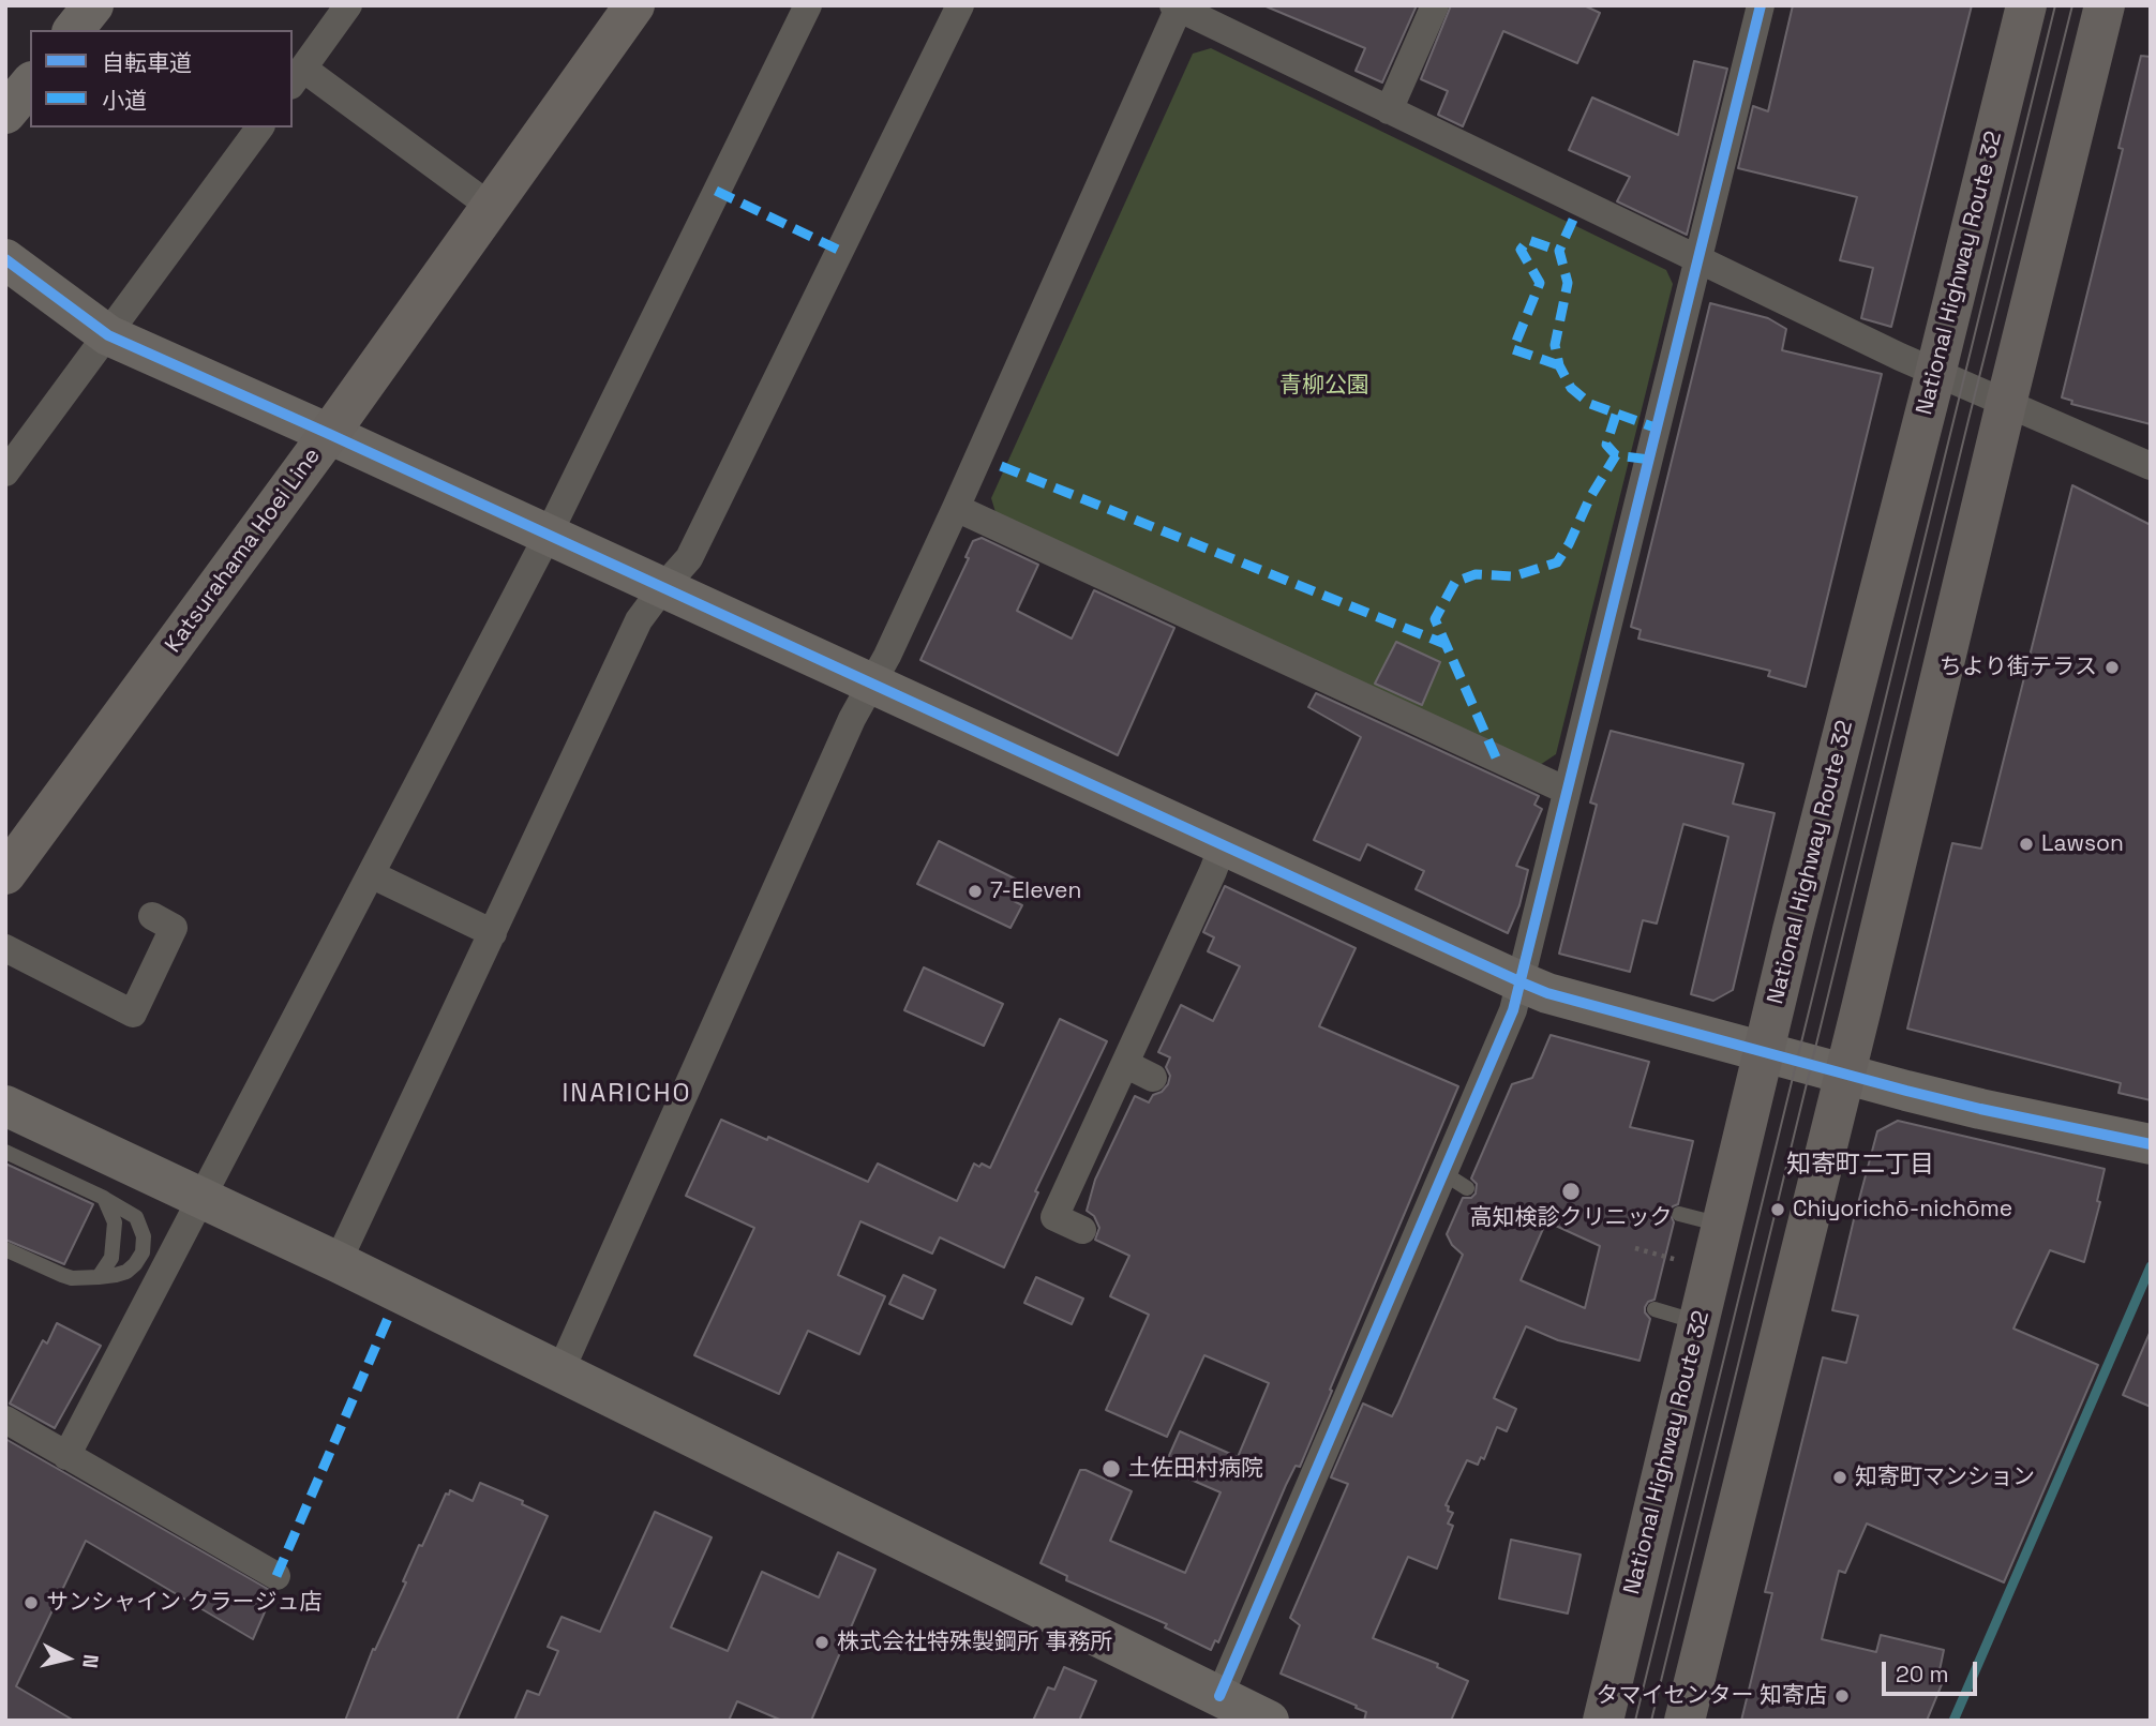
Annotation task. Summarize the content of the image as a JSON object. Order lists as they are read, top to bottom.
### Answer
{
  "streets": {
    "highway": ["National Highway Route 32"],
    "main road": ["Katsurahama Hoei Line"]
  },
  "districts": ["INARICHO", "知寄町二丁目"],
  "parks": ["青柳公園"],
  "places": [
    "ちより街テラス",
    "Lawson",
    "7-Eleven",
    "高知検診クリニック",
    "Chiyorichō-nichōme",
    "土佐田村病院",
    "知寄町マンション",
    "サンシャイン クラージュ店",
    "株式会社特殊製鋼所 事務所",
    "タマイセンター 知寄店"
  ],
  "legend": ["自転車道", "小道"],
  "scale_bar": "20 m",
  "north": "right"
}
